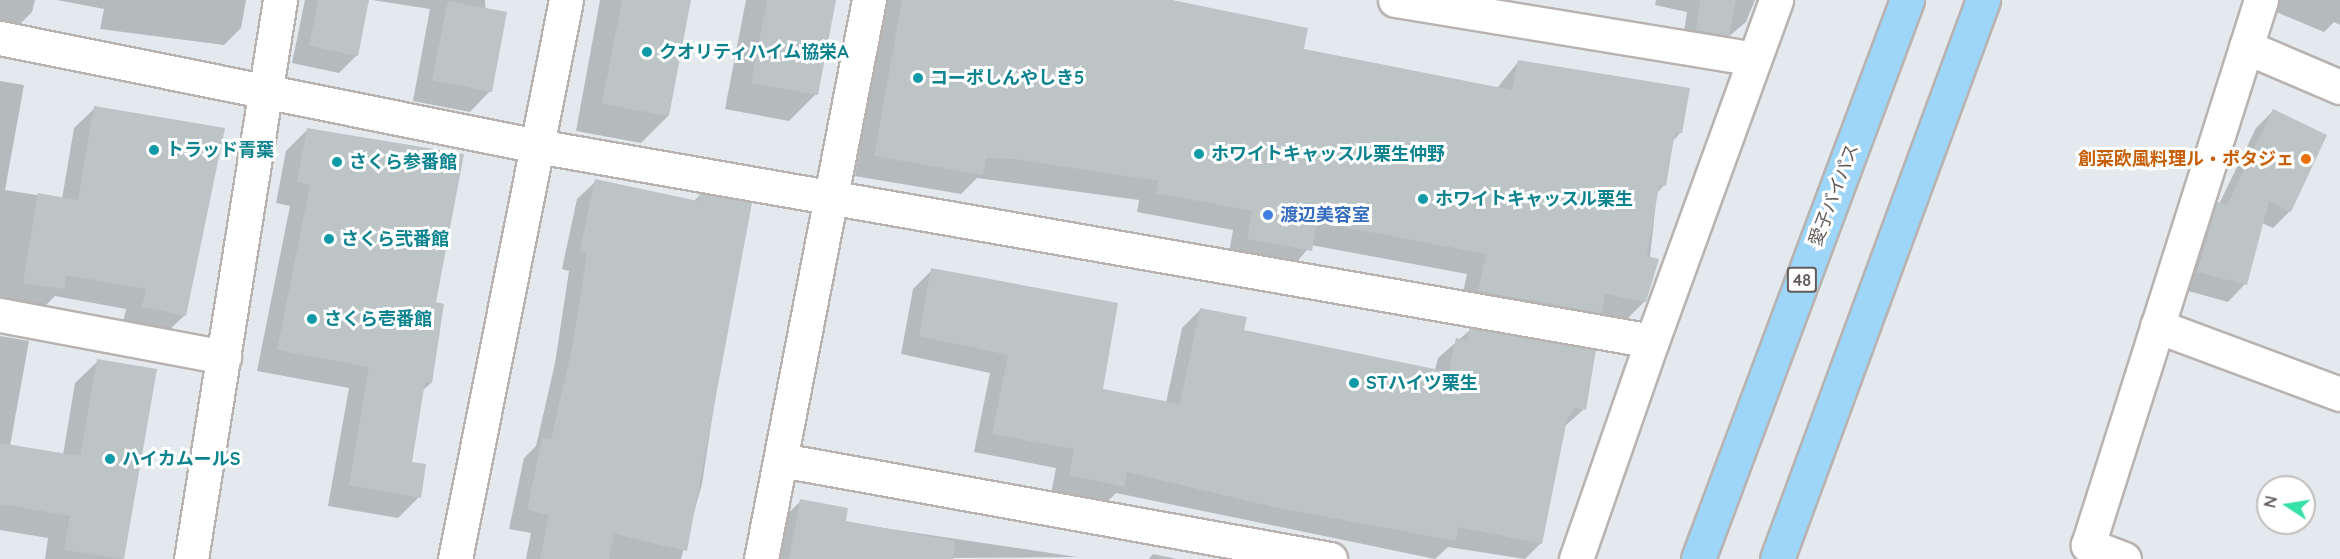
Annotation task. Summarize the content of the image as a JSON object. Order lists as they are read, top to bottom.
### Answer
{
  "streets": {
    "highway": ["愛子バイパス", "48"]
  },
  "places": [
    "クオリティハイム協栄A",
    "コーポしんやしき5",
    "トラッド青葉",
    "ホワイトキャッスル栗生仲野",
    "創菜欧風料理ル・ポタジェ",
    "さくら参番館",
    "ホワイトキャッスル栗生",
    "渡辺美容室",
    "さくら弐番館",
    "さくら壱番館",
    "STハイツ栗生",
    "ハイカムールS"
  ],
  "north": "left"
}
